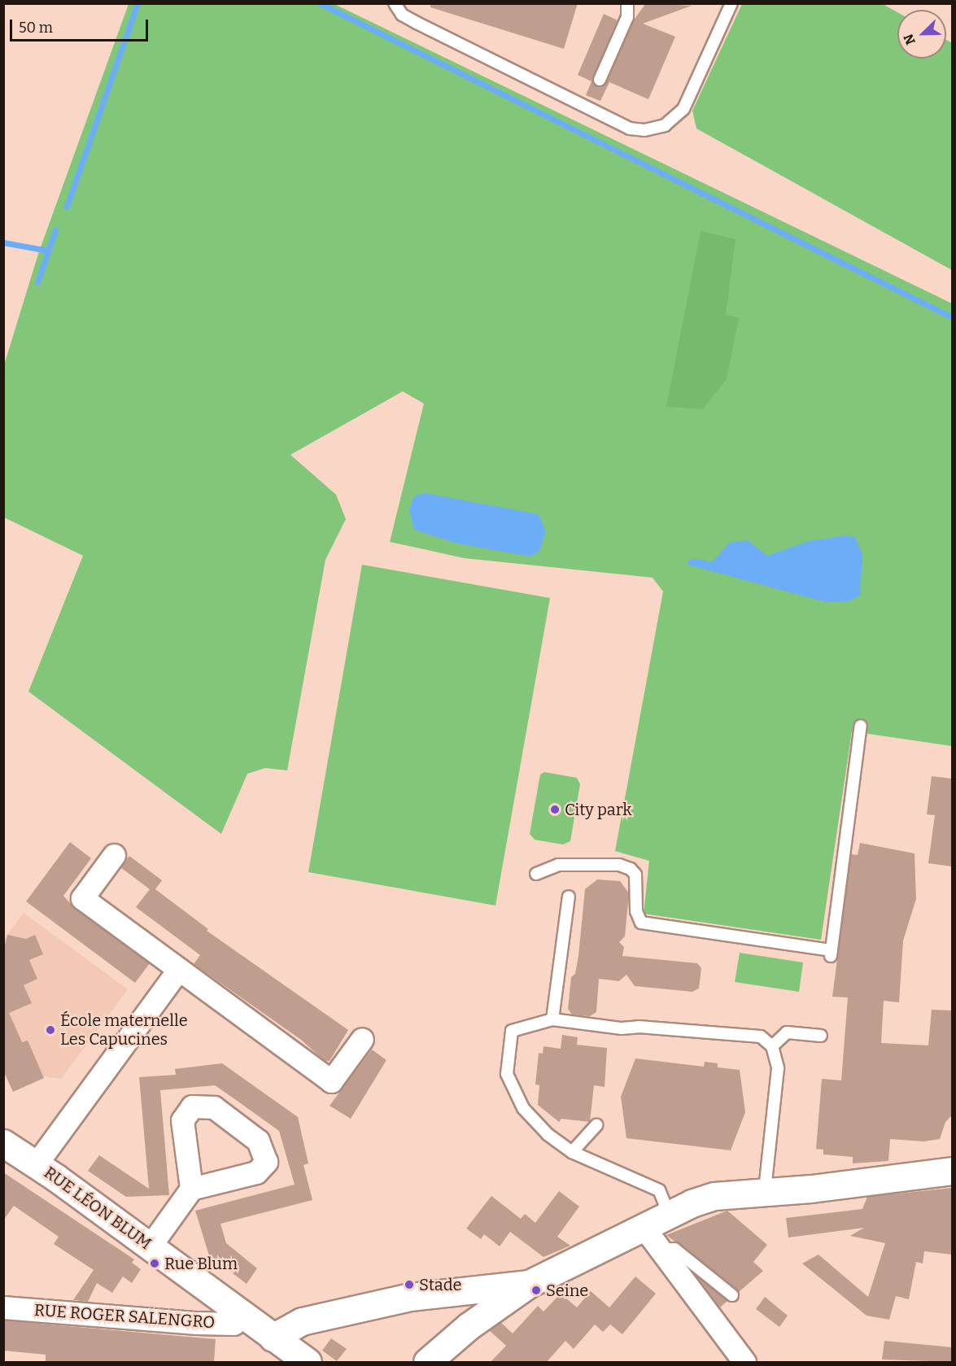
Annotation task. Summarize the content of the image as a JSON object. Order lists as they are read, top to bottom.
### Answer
{
  "streets": {
    "street": ["RUE LÉON BLUM", "RUE ROGER SALENGRO"]
  },
  "crossings": [
    ["RUE LÉON BLUM", "RUE ROGER SALENGRO"]
  ],
  "places": [
    "City park",
    "École maternelle Les Capucines",
    "Rue Blum",
    "Stade",
    "Seine"
  ],
  "scale_bar": "50 m",
  "north": "bottom left"
}
